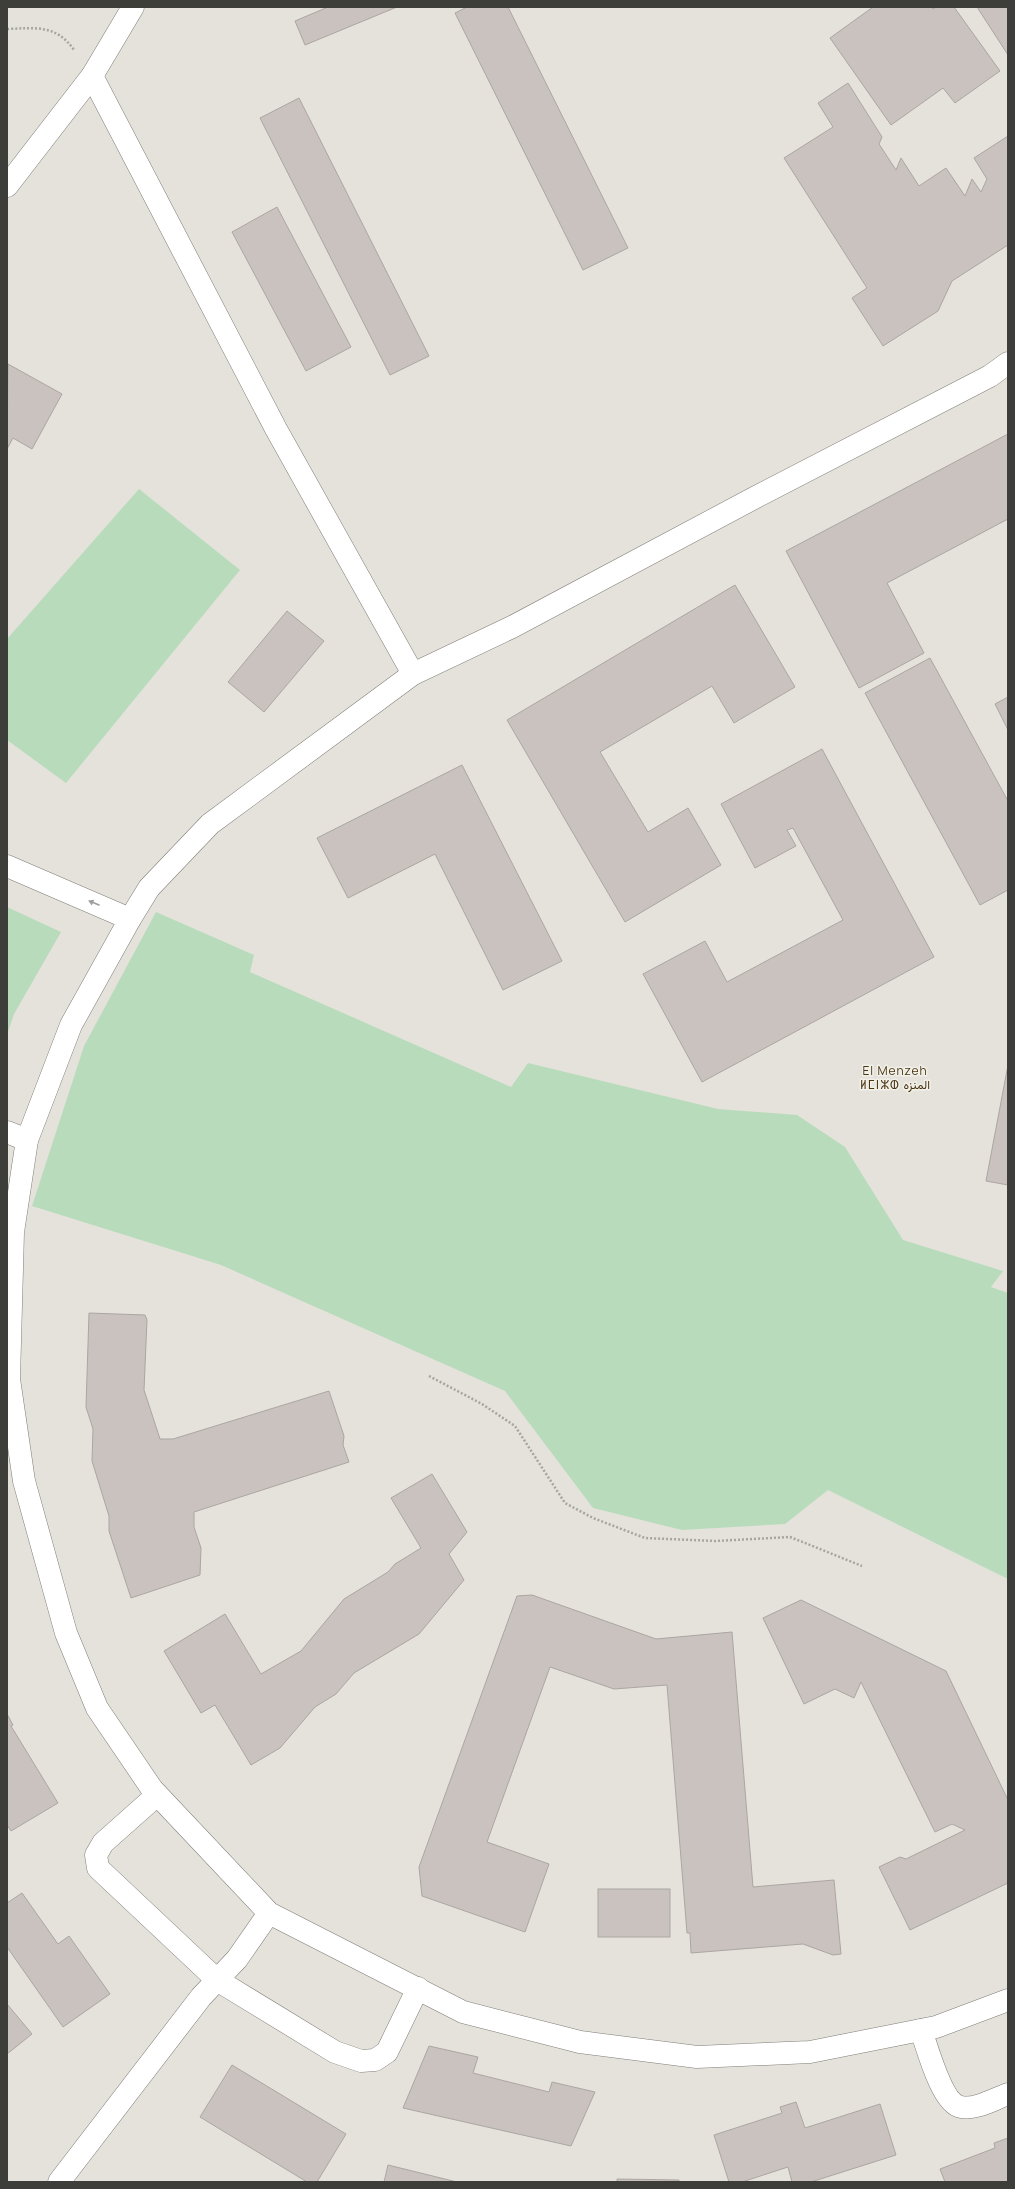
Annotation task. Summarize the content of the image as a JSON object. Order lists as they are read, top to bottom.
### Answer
{
  "districts": ["El Menzeh ⵍⵎⵏⵣⵀ المنزه"]
}
